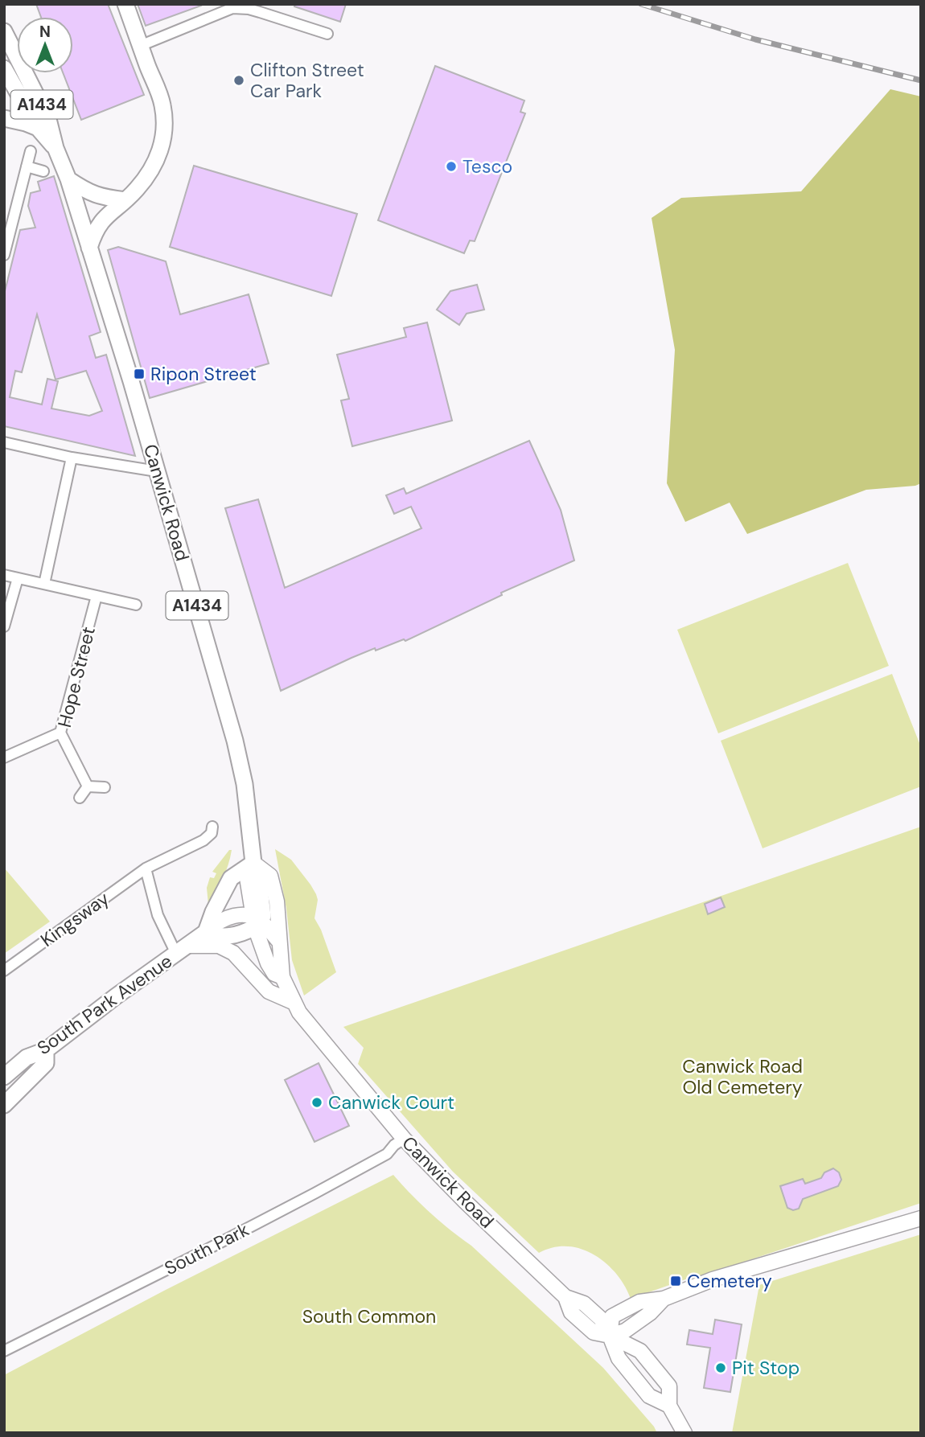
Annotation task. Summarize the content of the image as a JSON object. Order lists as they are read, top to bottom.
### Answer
{
  "streets": {
    "main road": ["A1434", "Canwick Road", "South Park Avenue"],
    "street": ["Hope Street", "Kingsway", "South Park"]
  },
  "crossings": [
    ["A1434", "Canwick Road"],
    ["Canwick Road", "South Park"]
  ],
  "parks": ["Canwick Road Old Cemetery", "South Common"],
  "places": {
    "other": [
      "Clifton Street Car Park",
      "Tesco",
      "Canwick Court",
      "Pit Stop"
    ],
    "transit": ["Ripon Street", "Cemetery"]
  },
  "north": "top"
}
